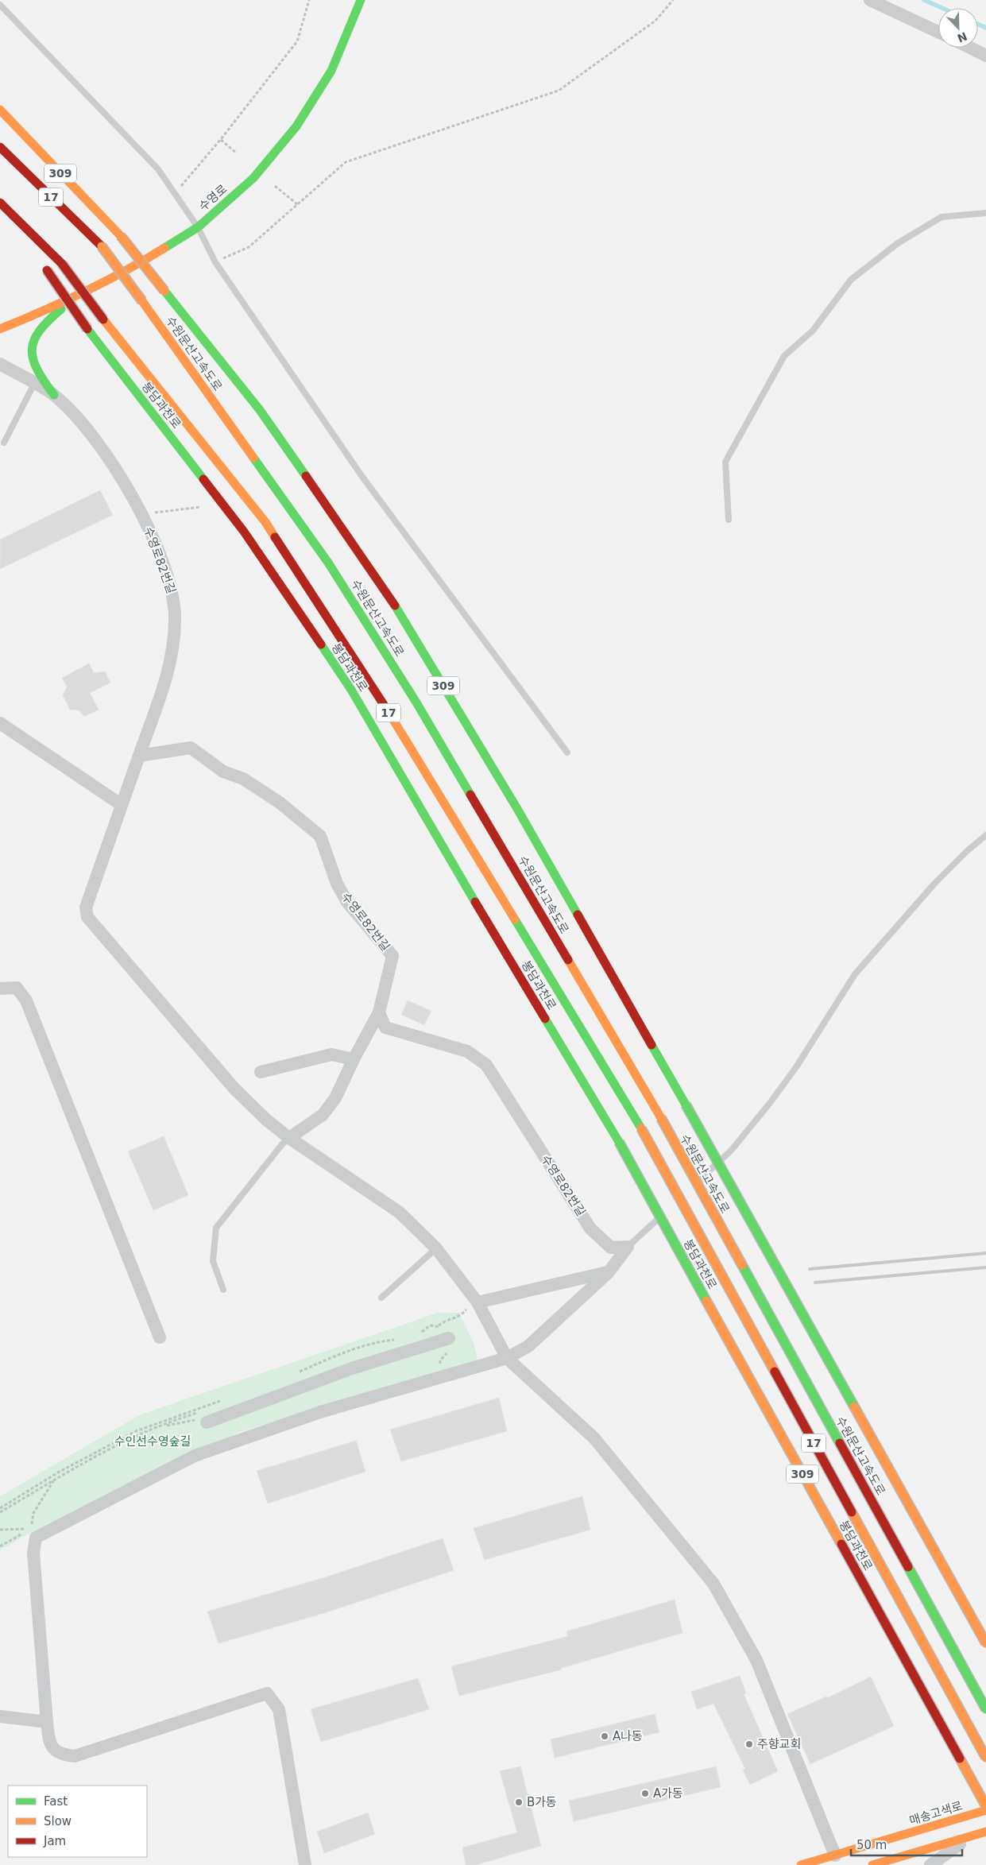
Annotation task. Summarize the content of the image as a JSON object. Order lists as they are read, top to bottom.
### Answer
{
  "streets": {
    "main road": [
      "309",
      "17",
      "수영로",
      "수원문산고속도로",
      "봉담과천로",
      "매송고색로"
    ],
    "street": ["수영로82번길"]
  },
  "parks": ["수인선수영숲길"],
  "places": [
    "A나동",
    "주향교회",
    "A가동",
    "B가동"
  ],
  "legend": ["Fast", "Slow", "Jam"],
  "scale_bar": "50 m",
  "north": "bottom right"
}
